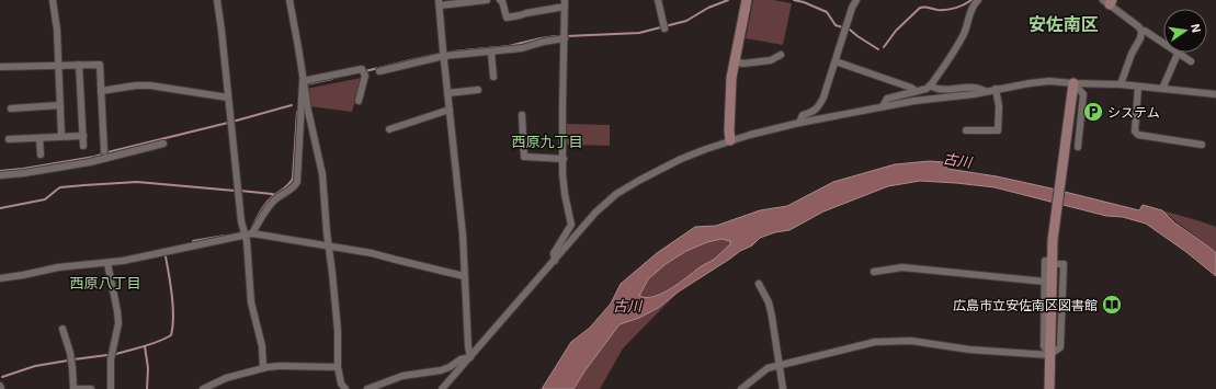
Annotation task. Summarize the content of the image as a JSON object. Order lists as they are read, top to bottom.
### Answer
{
  "districts": ["安佐南区", "西原九丁目", "西原八丁目"],
  "water": ["古川"],
  "places": {
    "parking": ["システム"],
    "library": ["広島市立安佐南区図書館"]
  },
  "north": "right"
}
